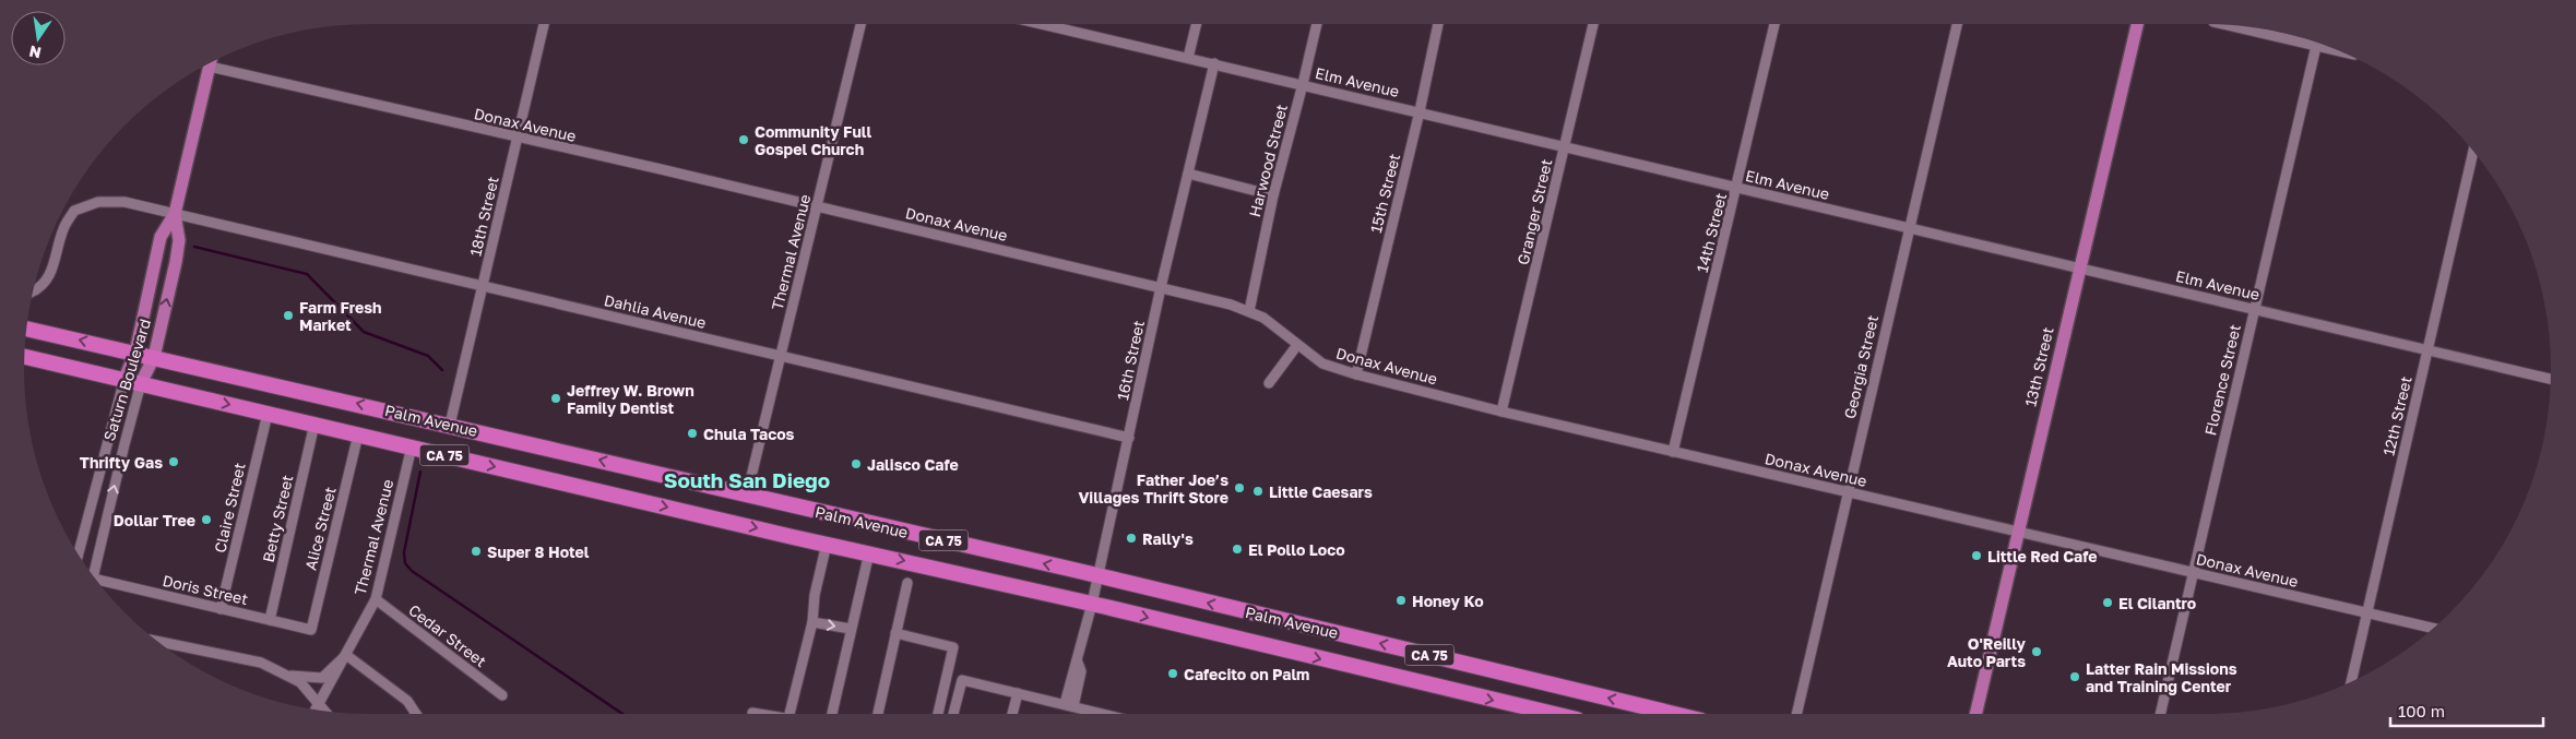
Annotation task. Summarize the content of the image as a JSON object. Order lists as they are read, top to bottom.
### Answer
{
  "streets": {
    "highway": ["Palm Avenue", "CA 75"],
    "main road": ["13th Street", "Saturn Boulevard"],
    "street": [
      "Elm Avenue",
      "Donax Avenue",
      "Harwood Street",
      "15th Street",
      "Granger Street",
      "18th Street",
      "14th Street",
      "Thermal Avenue",
      "Dahlia Avenue",
      "16th Street",
      "Georgia Street",
      "Florence Street",
      "12th Street",
      "Claire Street",
      "Betty Street",
      "Alice Street",
      "Doris Street",
      "Cedar Street"
    ]
  },
  "crossings": [
    ["Elm Avenue", "Harwood Street"],
    ["Elm Avenue", "15th Street"],
    ["Elm Avenue", "Granger Street"],
    ["Elm Avenue", "14th Street"],
    ["Elm Avenue", "16th Street"],
    ["Elm Avenue", "Georgia Street"],
    ["Elm Avenue", "13th Street"],
    ["Elm Avenue", "Florence Street"],
    ["Elm Avenue", "12th Street"],
    ["Donax Avenue", "Harwood Street"],
    ["Donax Avenue", "15th Street"],
    ["Donax Avenue", "Granger Street"],
    ["Donax Avenue", "18th Street"],
    ["Donax Avenue", "14th Street"],
    ["Donax Avenue", "Thermal Avenue"],
    ["Donax Avenue", "16th Street"],
    ["Donax Avenue", "Georgia Street"],
    ["Donax Avenue", "13th Street"],
    ["Donax Avenue", "Florence Street"],
    ["Donax Avenue", "12th Street"],
    ["18th Street", "Dahlia Avenue"],
    ["18th Street", "Palm Avenue"],
    ["Thermal Avenue", "Dahlia Avenue"],
    ["Thermal Avenue", "Palm Avenue"],
    ["Thermal Avenue", "Cedar Street"],
    ["Dahlia Avenue", "16th Street"],
    ["Dahlia Avenue", "Saturn Boulevard"],
    ["16th Street", "Palm Avenue"],
    ["Saturn Boulevard", "Palm Avenue"],
    ["Palm Avenue", "Claire Street"],
    ["Palm Avenue", "Betty Street"],
    ["Palm Avenue", "Alice Street"],
    ["Claire Street", "Doris Street"],
    ["Betty Street", "Doris Street"],
    ["Alice Street", "Doris Street"]
  ],
  "districts": ["South San Diego"],
  "places": [
    "Community Full Gospel Church",
    "Farm Fresh Market",
    "Jeffrey W. Brown Family Dentist",
    "Chula Tacos",
    "Thrifty Gas",
    "Jalisco Cafe",
    "Father Joe’s Villages Thrift Store",
    "Little Caesars",
    "Dollar Tree",
    "Rally's",
    "El Pollo Loco",
    "Super 8 Hotel",
    "Little Red Cafe",
    "Honey Ko",
    "El Cilantro",
    "O'Reilly Auto Parts",
    "Cafecito on Palm",
    "Latter Rain Missions and Training Center"
  ],
  "scale_bar": "100 m",
  "north": "bottom"
}
